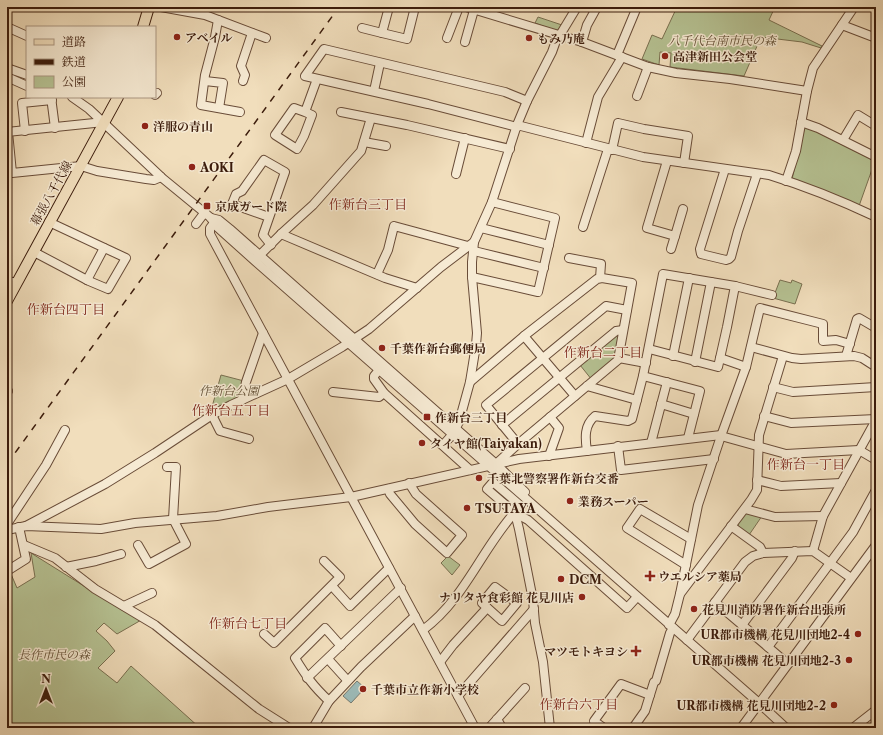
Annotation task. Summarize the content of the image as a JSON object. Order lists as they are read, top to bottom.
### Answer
{
  "streets": {
    "main road": ["幕張八千代線"]
  },
  "districts": [
    "作新台三丁目",
    "作新台四丁目",
    "作新台二丁目",
    "作新台五丁目",
    "作新台一丁目",
    "作新台七丁目",
    "作新台六丁目"
  ],
  "parks": ["八千代台南市民の森", "作新台公園", "長作市民の森"],
  "places": {
    "other": [
      "アベイル",
      "もみ乃庵",
      "高津新田公会堂",
      "洋服の青山",
      "AOKI",
      "千葉作新台郵便局",
      "タイヤ館(Taiyakan)",
      "千葉北警察署作新台交番",
      "業務スーパー",
      "TSUTAYA",
      "DCM",
      "ナリタヤ食彩館 花見川店",
      "花見川消防署作新台出張所",
      "UR都市機構 花見川団地2-4",
      "UR都市機構 花見川団地2-3",
      "千葉市立作新小学校",
      "UR都市機構 花見川団地2-2"
    ],
    "transit": ["京成ガード際", "作新台三丁目"],
    "health": ["ウエルシア薬局", "マツモトキヨシ"]
  },
  "legend": ["道路", "鉄道", "公園"],
  "north": "top"
}
